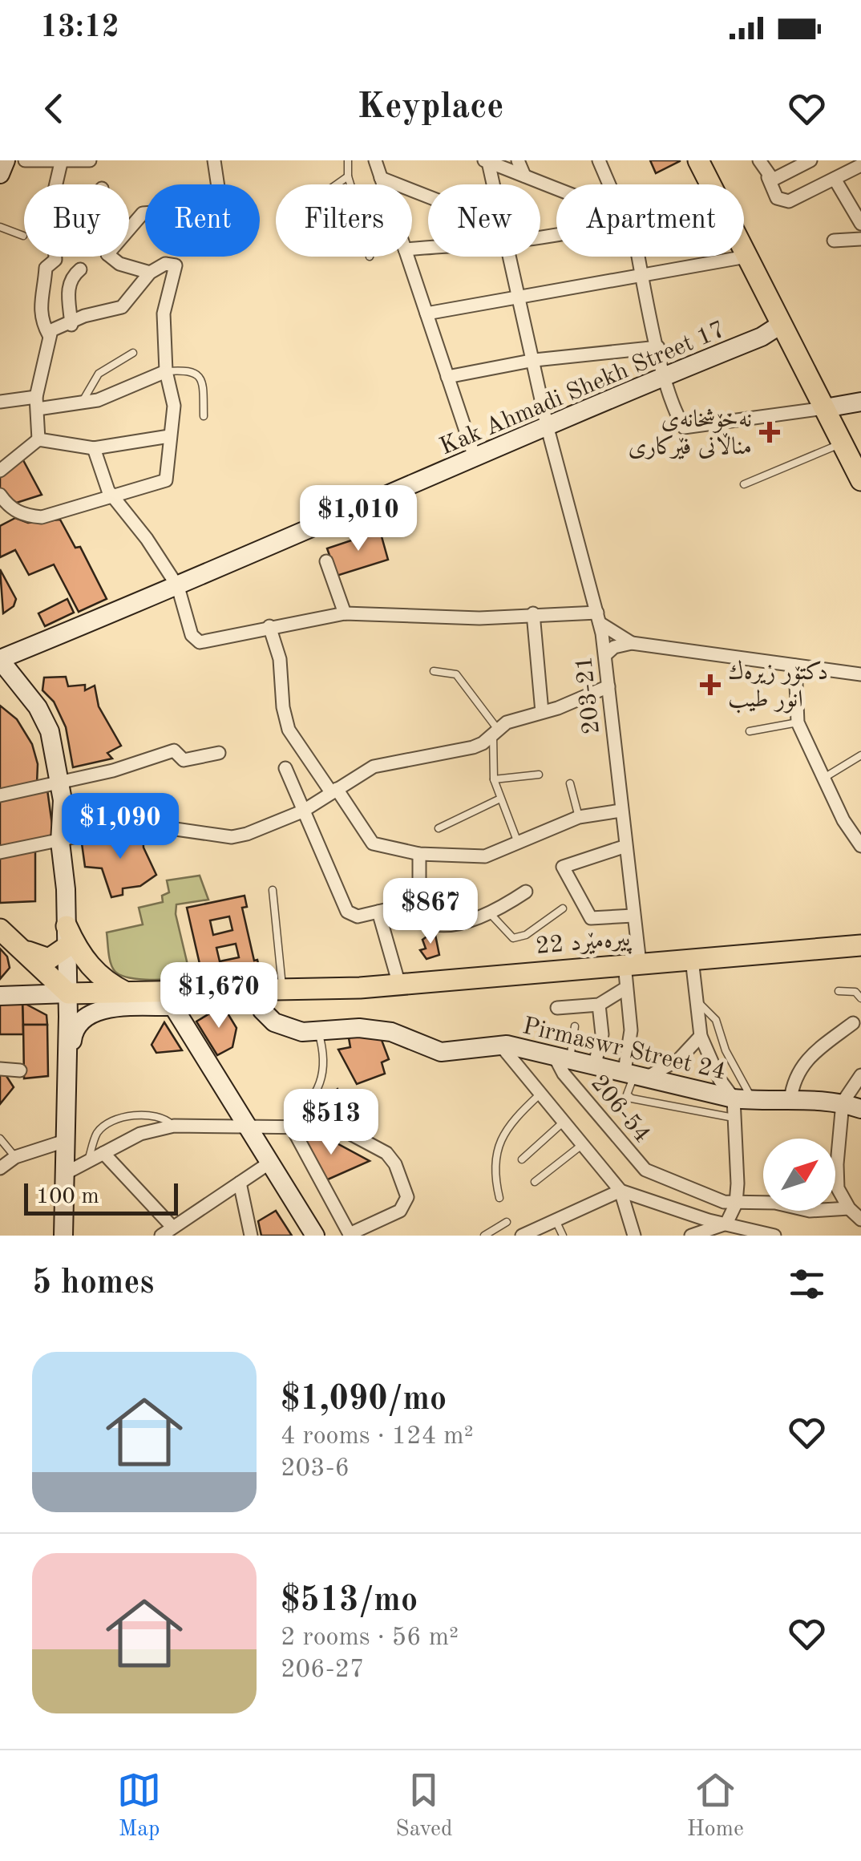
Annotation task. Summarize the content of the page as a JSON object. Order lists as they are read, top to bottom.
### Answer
{
  "streets": {
    "main road": ["Kak Ahmadi Shekh Street 17", "22 پیرەمێرد", "Pirmaswr Street 24"],
    "street": ["203-21", "206-54"]
  },
  "crossings": [
    ["Kak Ahmadi Shekh Street 17", "203-21"],
    ["203-21", "22 پیرەمێرد"],
    ["203-21", "Pirmaswr Street 24"],
    ["22 پیرەمێرد", "Pirmaswr Street 24"],
    ["Pirmaswr Street 24", "206-54"]
  ],
  "places": {
    "health": ["نەخۆشخانەی مناڵانی فێركاری", "دکتۆر زیرەك انور طیب"]
  },
  "scale_bar": "100 m",
  "north": "top right",
  "page": {
    "status": "13:12",
    "header": "Keyplace",
    "chip": [
      "Buy",
      "Rent",
      "Filters",
      "New",
      "Apartment"
    ],
    "price": [
      "$1,010",
      "$1,090",
      "$867",
      "$1,670",
      "$513"
    ],
    "scale": "100 m",
    "heading": "5 homes",
    "list": [
      {
        "name": "$1,090/mo",
        "note": "4 rooms · 124 m² · 203-6"
      },
      {
        "name": "$513/mo",
        "note": "2 rooms · 56 m² · 206-27"
      }
    ],
    "tabs": ["Map", "Saved", "Home"]
  }
}
